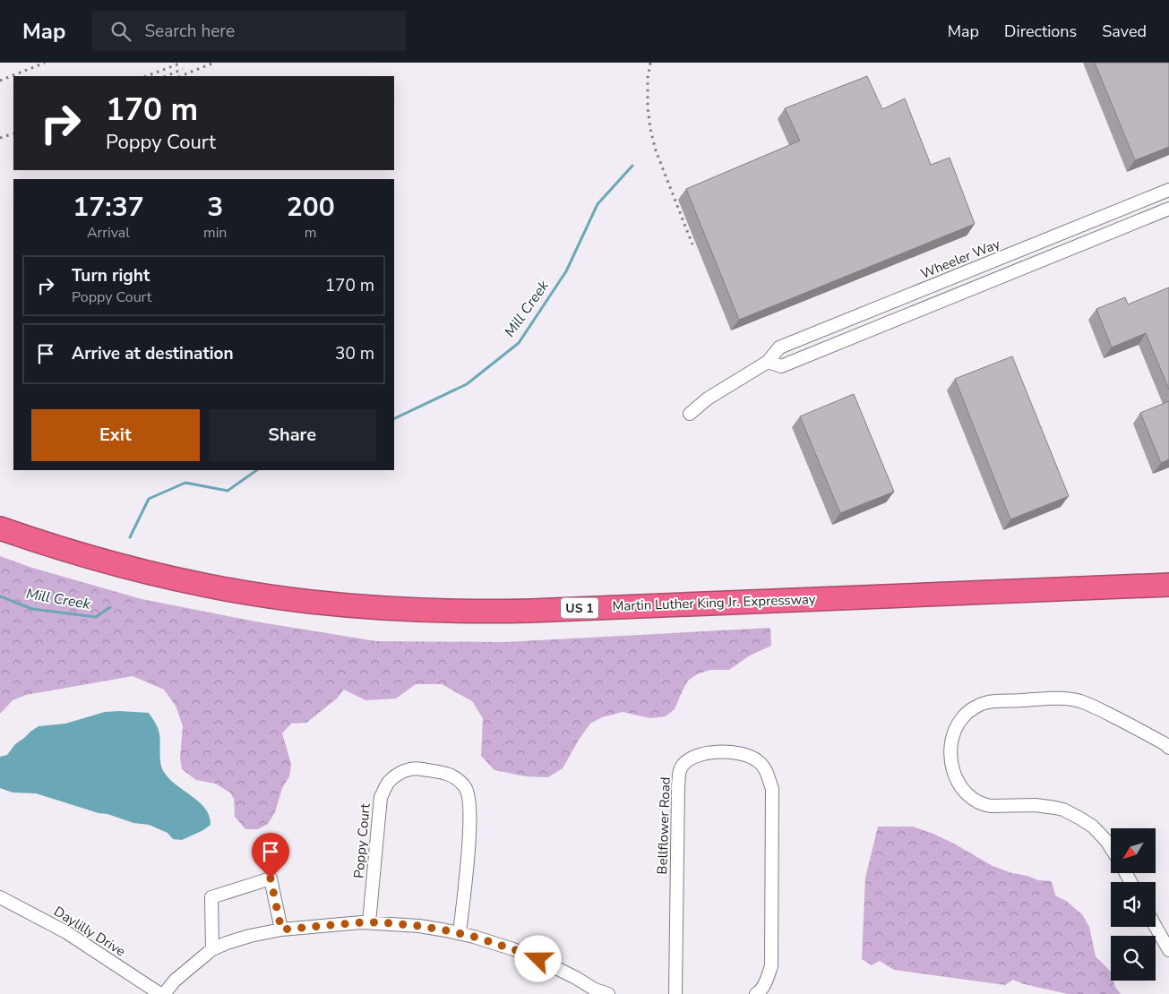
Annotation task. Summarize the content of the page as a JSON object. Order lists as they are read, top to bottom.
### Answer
{
  "streets": {
    "highway": ["Martin Luther King Jr. Expressway", "US 1"],
    "street": [
      "Wheeler Way",
      "Bellflower Road",
      "Poppy Court",
      "Daylilly Drive"
    ]
  },
  "water": ["Mill Creek"],
  "north": "bottom left",
  "page": {
    "header": "Map",
    "search": "Search here",
    "nav": ["Map", "Directions", "Saved"],
    "turn": ["170 m", "Poppy Court"],
    "eta": [
      "17:37",
      "Arrival",
      "3",
      "min",
      "200",
      "m"
    ],
    "list": [
      {
        "name": "Turn right",
        "note": "Poppy Court",
        "value": "170 m"
      },
      {
        "name": "Arrive at destination",
        "value": "30 m"
      }
    ],
    "buttons": ["Exit", "Share"]
  }
}
